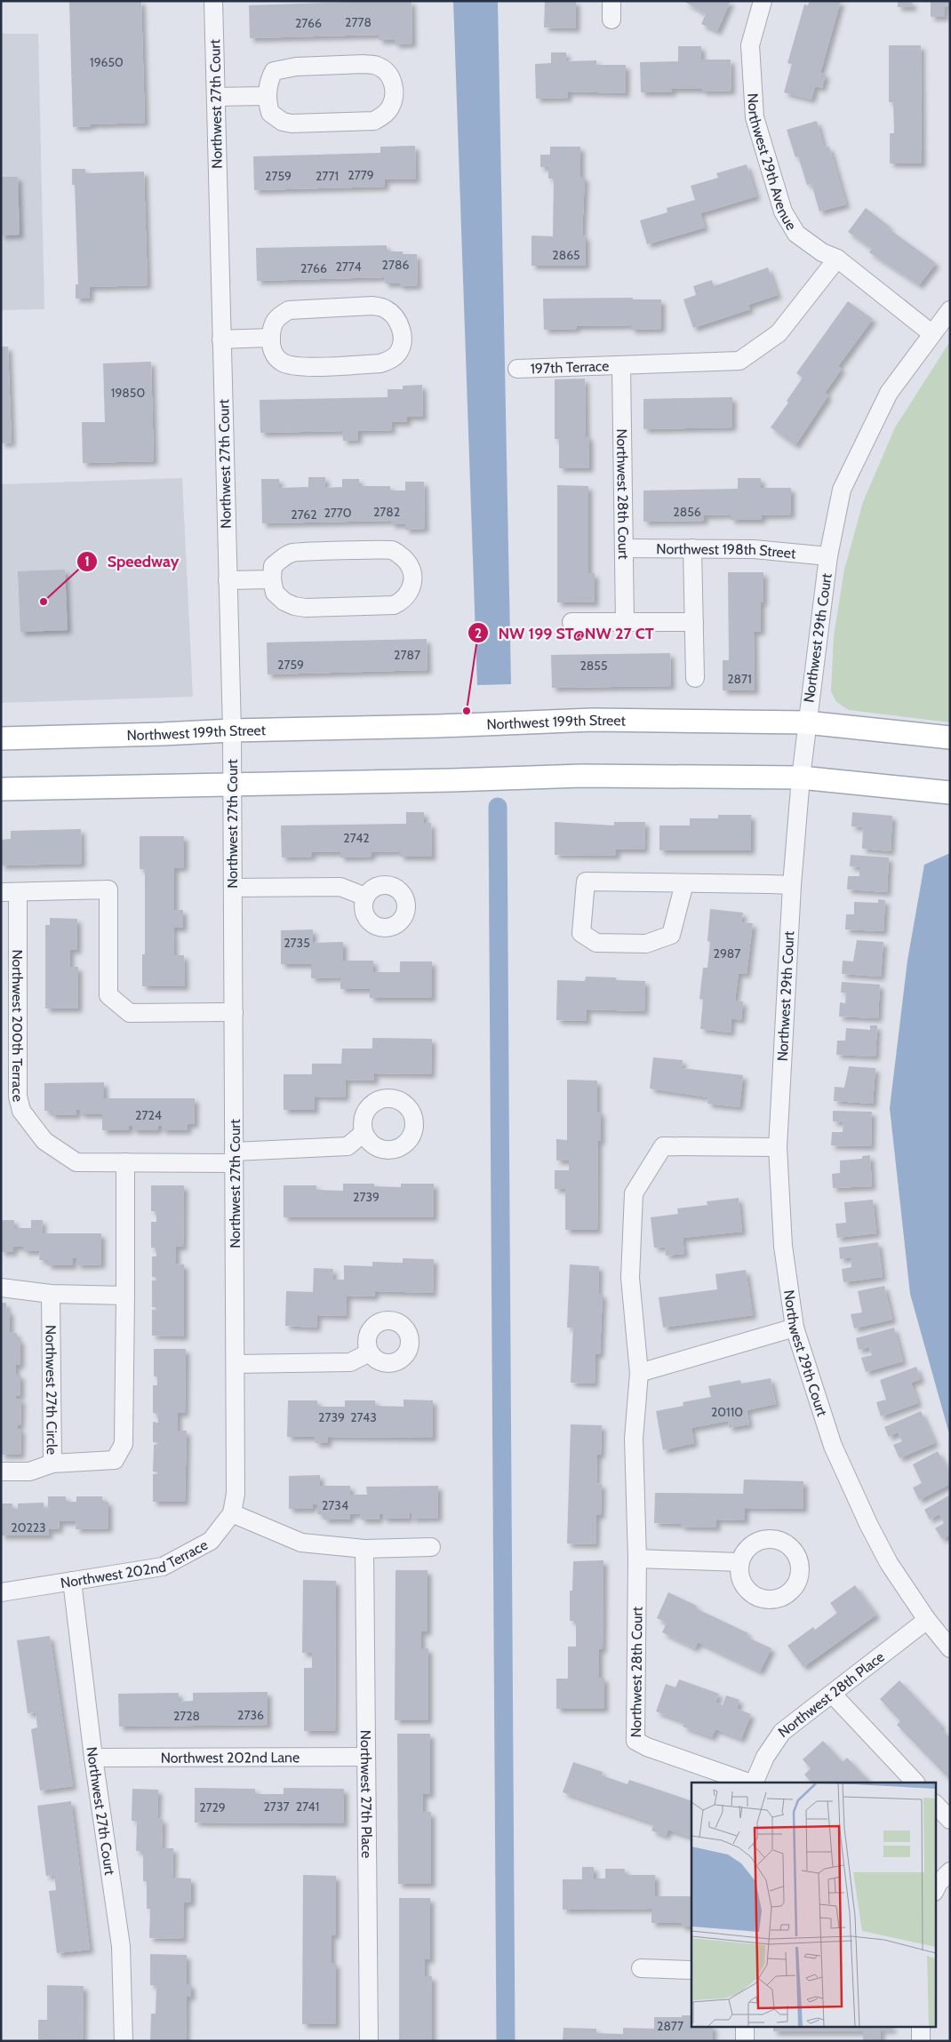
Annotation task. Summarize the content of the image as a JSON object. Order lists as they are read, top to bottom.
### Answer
{
  "streets": {
    "main road": ["Northwest 199th Street"],
    "street": [
      "Northwest 27th Court",
      "Northwest 29th Avenue",
      "197th Terrace",
      "Northwest 28th Court",
      "Northwest 198th Street",
      "Northwest 29th Court",
      "Northwest 200th Terrace",
      "Northwest 27th Circle",
      "Northwest 202nd Terrace",
      "Northwest 28th Place",
      "Northwest 202nd Lane",
      "Northwest 27th Place"
    ]
  },
  "crossings": [
    ["Northwest 27th Court", "Northwest 199th Street"],
    ["Northwest 27th Court", "Northwest 200th Terrace"],
    ["Northwest 27th Court", "Northwest 202nd Terrace"],
    ["Northwest 27th Court", "Northwest 202nd Lane"],
    ["Northwest 29th Avenue", "197th Terrace"],
    ["Northwest 29th Avenue", "Northwest 29th Court"],
    ["197th Terrace", "Northwest 28th Court"],
    ["Northwest 28th Court", "Northwest 198th Street"],
    ["Northwest 28th Court", "Northwest 29th Court"],
    ["Northwest 198th Street", "Northwest 29th Court"],
    ["Northwest 29th Court", "Northwest 199th Street"],
    ["Northwest 29th Court", "Northwest 28th Place"],
    ["Northwest 200th Terrace", "Northwest 27th Circle"],
    ["Northwest 202nd Lane", "Northwest 27th Place"]
  ],
  "places": ["Speedway", "NW 199 ST@NW 27 CT"],
  "house_numbers": [
    "2778",
    "2766",
    "19650",
    "2779",
    "2759",
    "2771",
    "2865",
    "2786",
    "2774",
    "2766",
    "19850",
    "2782",
    "2856",
    "2770",
    "2762",
    "2787",
    "2759",
    "2855",
    "2871",
    "2742",
    "2735",
    "2987",
    "2724",
    "2739",
    "20110",
    "2739",
    "2743",
    "2734",
    "20223",
    "2736",
    "2728",
    "2737",
    "2741",
    "2729",
    "2877"
  ]
}
